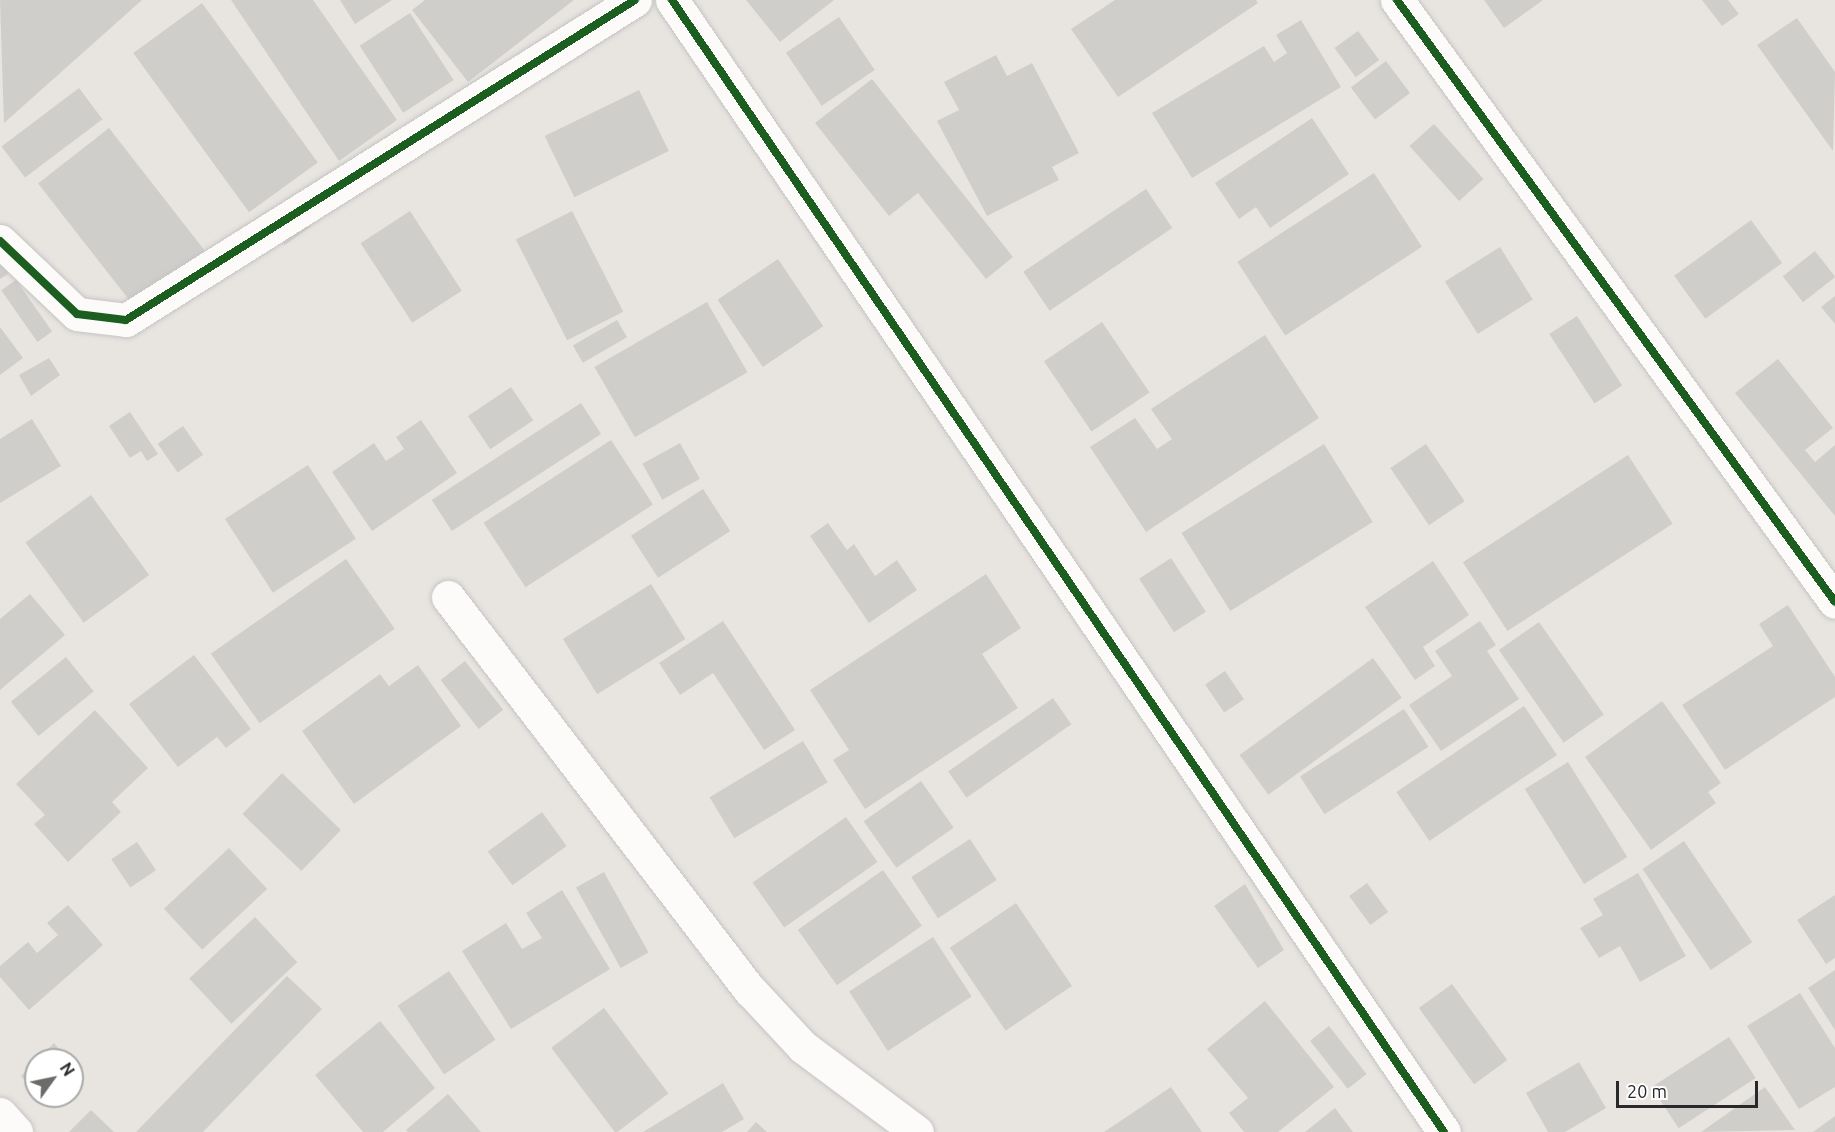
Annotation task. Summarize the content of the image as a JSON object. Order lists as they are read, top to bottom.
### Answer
{
  "scale_bar": "20 m",
  "north": "top right"
}
